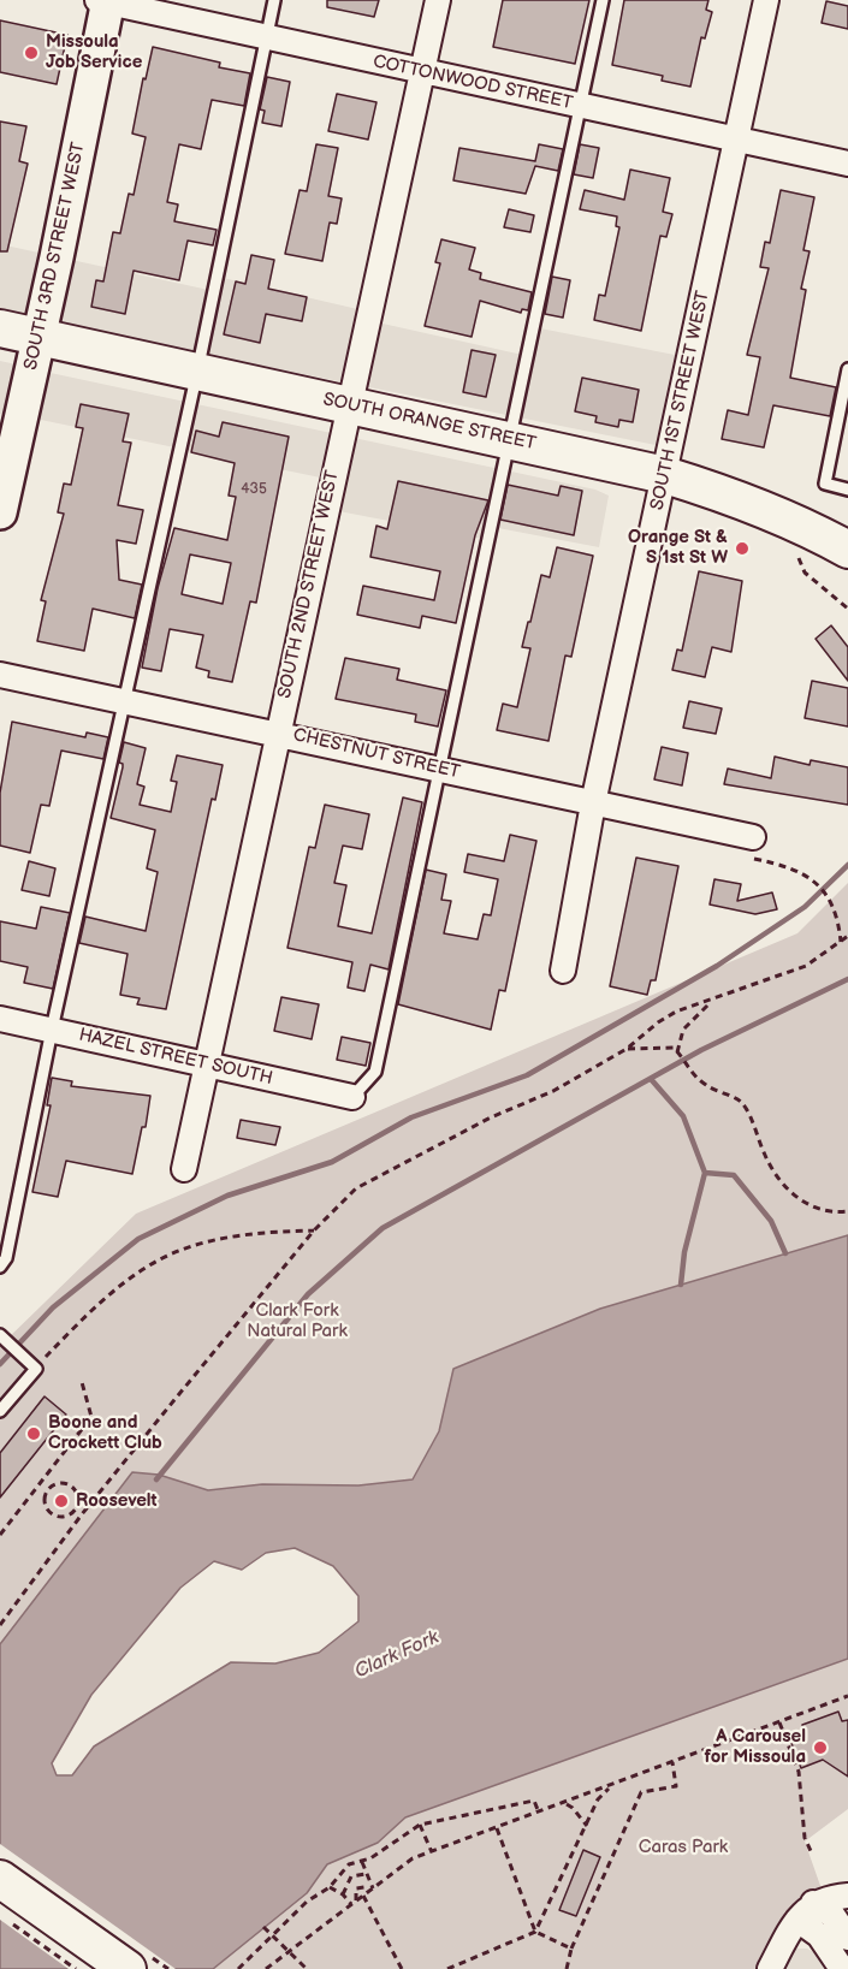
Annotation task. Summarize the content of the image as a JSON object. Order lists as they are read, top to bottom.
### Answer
{
  "streets": {
    "main road": ["SOUTH 3RD STREET WEST", "SOUTH ORANGE STREET"],
    "street": [
      "COTTONWOOD STREET",
      "SOUTH 1ST STREET WEST",
      "SOUTH 2ND STREET WEST",
      "CHESTNUT STREET",
      "HAZEL STREET SOUTH"
    ]
  },
  "crossings": [
    ["COTTONWOOD STREET", "SOUTH 3RD STREET WEST"],
    ["COTTONWOOD STREET", "SOUTH 1ST STREET WEST"],
    ["COTTONWOOD STREET", "SOUTH 2ND STREET WEST"],
    ["SOUTH 3RD STREET WEST", "SOUTH ORANGE STREET"],
    ["SOUTH 1ST STREET WEST", "SOUTH ORANGE STREET"],
    ["SOUTH 1ST STREET WEST", "CHESTNUT STREET"],
    ["SOUTH ORANGE STREET", "SOUTH 2ND STREET WEST"],
    ["SOUTH 2ND STREET WEST", "CHESTNUT STREET"],
    ["SOUTH 2ND STREET WEST", "HAZEL STREET SOUTH"]
  ],
  "water": ["Clark Fork"],
  "parks": ["Clark Fork Natural Park", "Caras Park"],
  "places": [
    "Missoula Job Service",
    "Orange St & S 1st St W",
    "Boone and Crockett Club",
    "Roosevelt",
    "A Carousel for Missoula"
  ],
  "house_numbers": ["435"]
}
